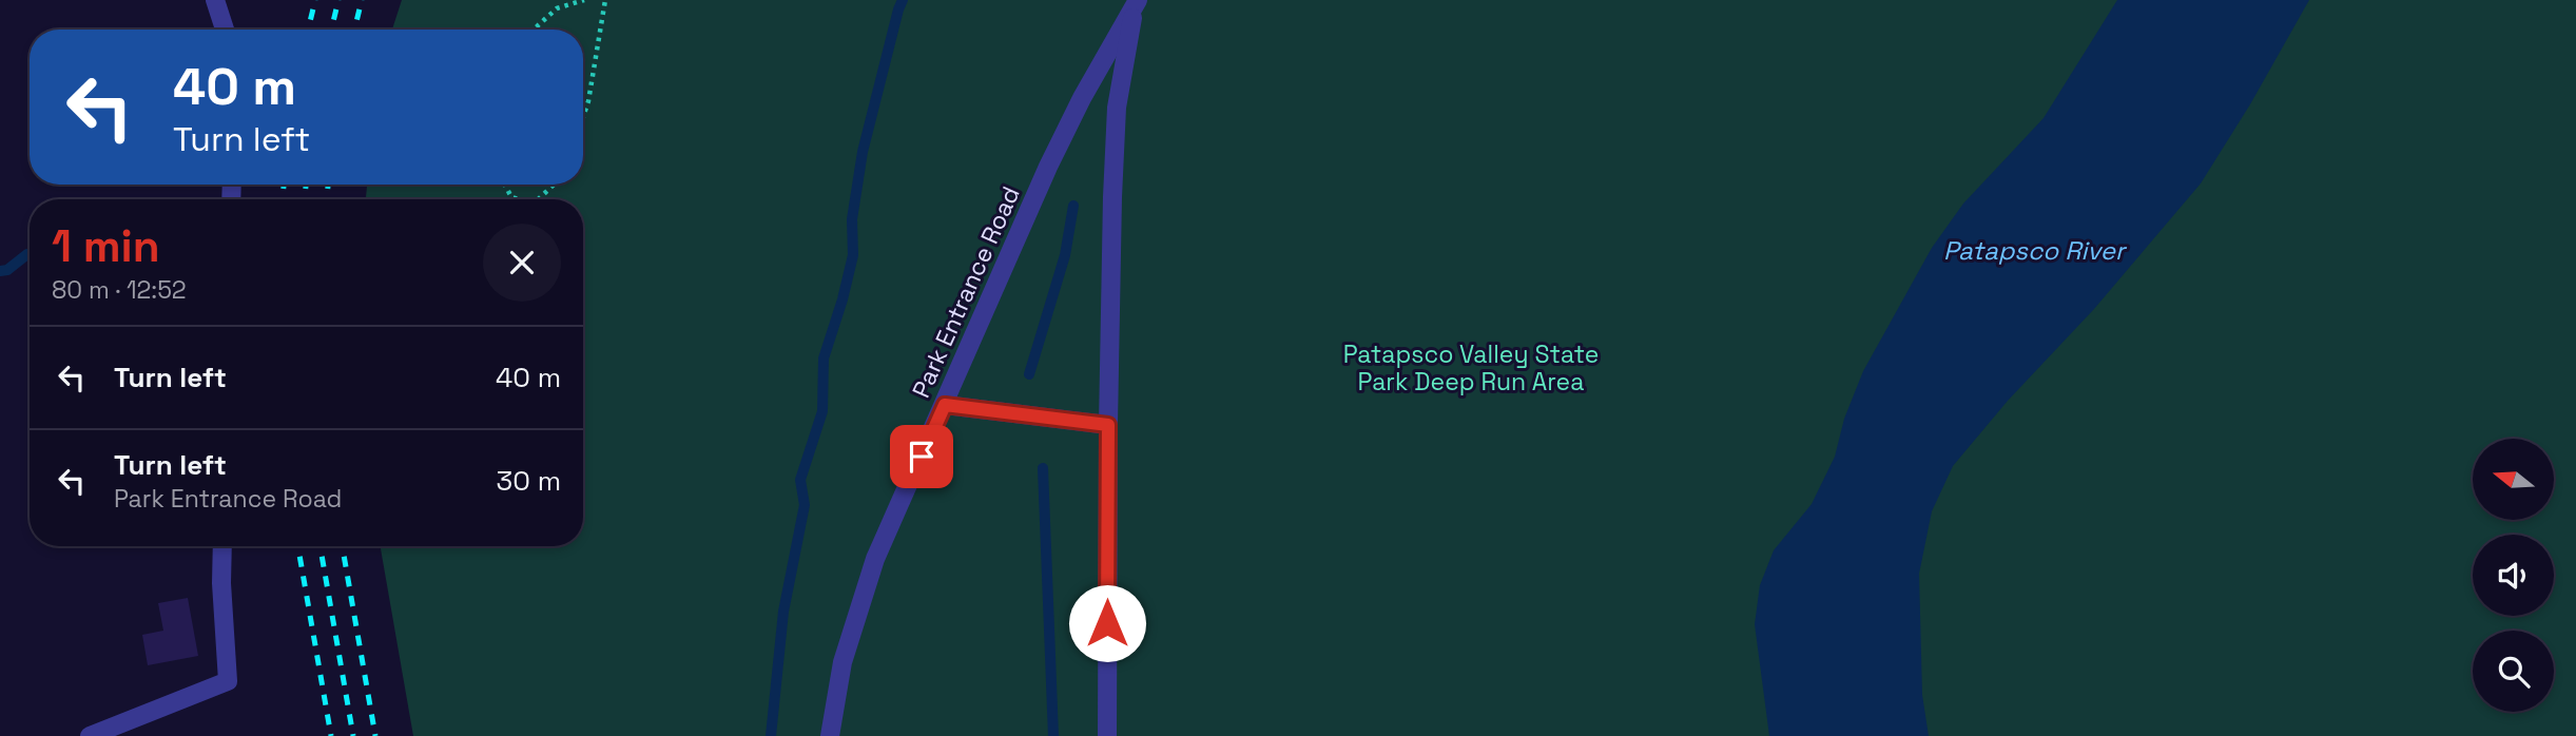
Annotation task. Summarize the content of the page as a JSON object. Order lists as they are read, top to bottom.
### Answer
{
  "streets": {
    "street": ["Park Entrance Road"]
  },
  "water": ["Patapsco River"],
  "parks": ["Patapsco Valley State Park Deep Run Area"],
  "north": "left",
  "page": {
    "turn": ["40 m", "Turn left"],
    "heading": ["1 min", "80 m · 12:52"],
    "list": [
      {
        "name": "Turn left",
        "value": "40 m"
      },
      {
        "name": "Turn left",
        "note": "Park Entrance Road",
        "value": "30 m"
      }
    ]
  }
}
